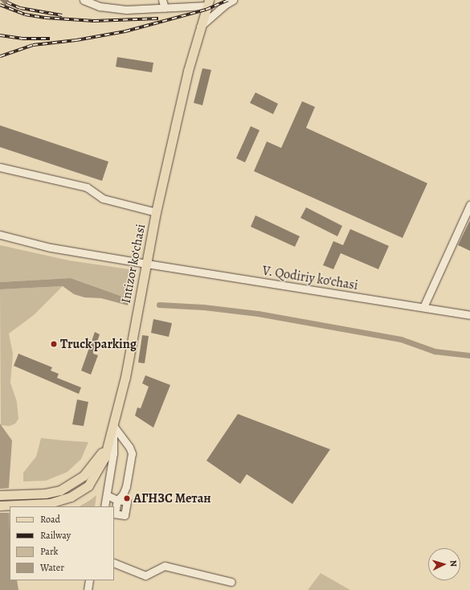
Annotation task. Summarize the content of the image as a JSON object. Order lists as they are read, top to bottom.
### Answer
{
  "streets": {
    "main road": ["Intizor ko‘chasi"],
    "street": ["V. Qodiriy ko‘chasi"]
  },
  "crossings": [
    ["Intizor ko‘chasi", "V. Qodiriy ko‘chasi"]
  ],
  "places": ["Truck parking", "АГНЗС Метан"],
  "legend": [
    "Road",
    "Railway",
    "Park",
    "Water"
  ],
  "north": "right"
}
